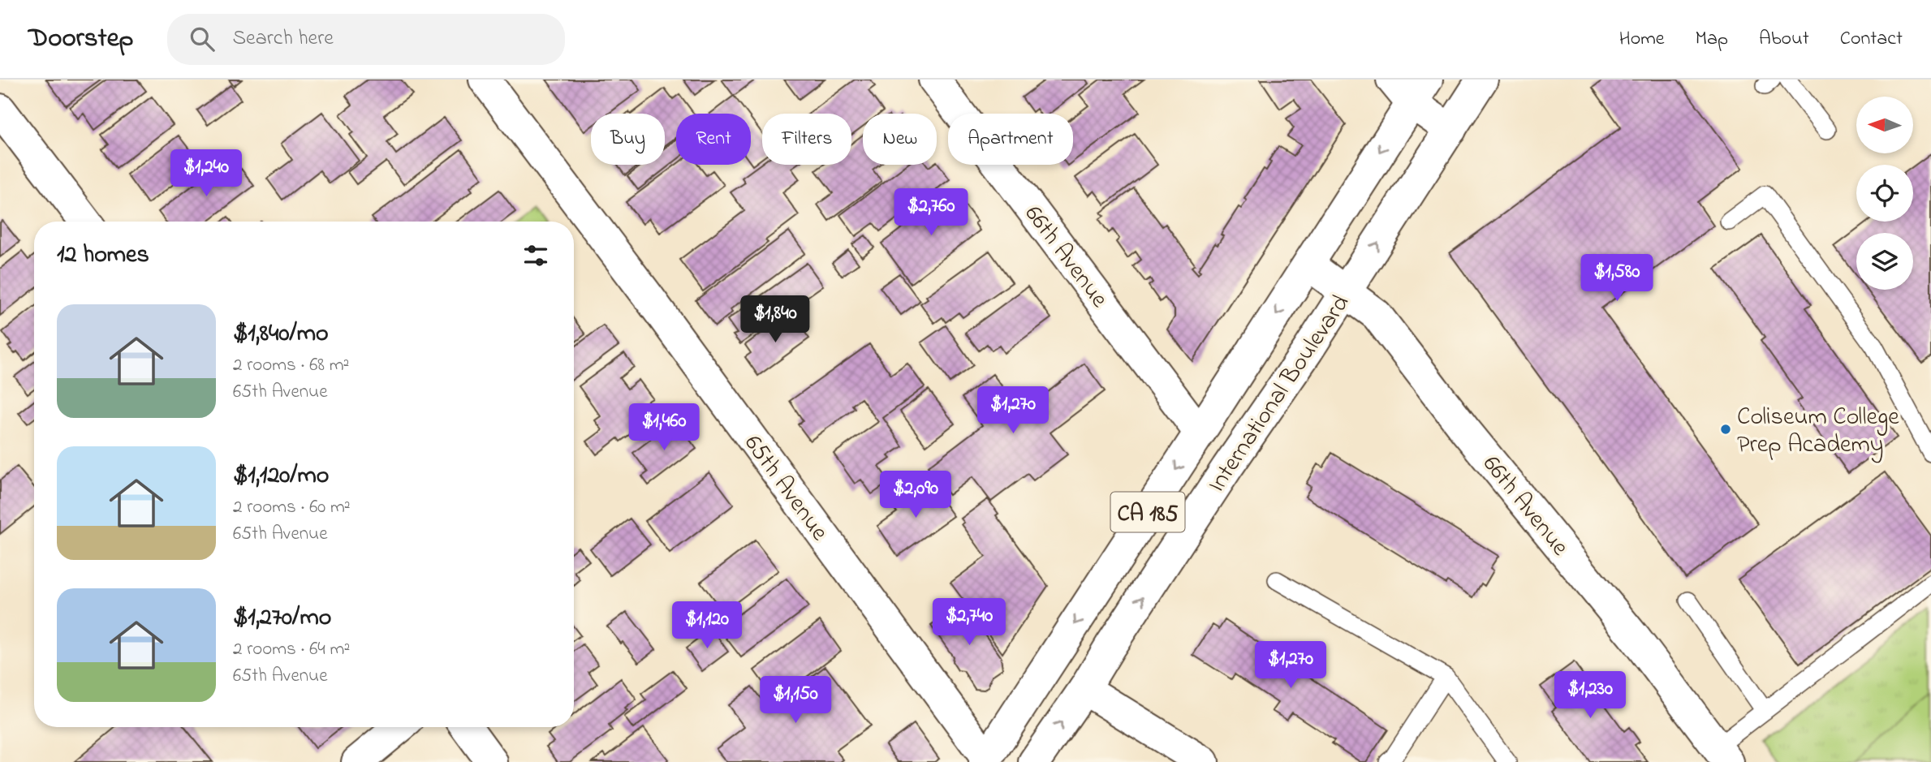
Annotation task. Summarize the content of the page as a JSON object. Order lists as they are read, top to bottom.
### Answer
{
  "streets": {
    "street": [
      "66th Avenue",
      "International Boulevard",
      "65th Avenue",
      "CA 185"
    ]
  },
  "crossings": [
    ["66th Avenue", "International Boulevard"],
    ["International Boulevard", "65th Avenue"]
  ],
  "places": ["Coliseum College Prep Academy"],
  "north": "left",
  "page": {
    "header": "Doorstep",
    "search": "Search here",
    "nav": [
      "Home",
      "Map",
      "About",
      "Contact"
    ],
    "chip": [
      "Buy",
      "Rent",
      "Filters",
      "New",
      "Apartment"
    ],
    "price": [
      "$1,240",
      "$2,760",
      "$1,580",
      "$1,840",
      "$1,270",
      "$1,460",
      "$2,090",
      "$2,740",
      "$1,120",
      "$1,270",
      "$1,230",
      "$1,150"
    ],
    "heading": "12 homes",
    "list": [
      {
        "name": "$1,840/mo",
        "note": "2 rooms · 68 m² · 65th Avenue"
      },
      {
        "name": "$1,120/mo",
        "note": "2 rooms · 60 m² · 65th Avenue"
      },
      {
        "name": "$1,270/mo",
        "note": "2 rooms · 64 m² · 65th Avenue"
      }
    ]
  }
}
